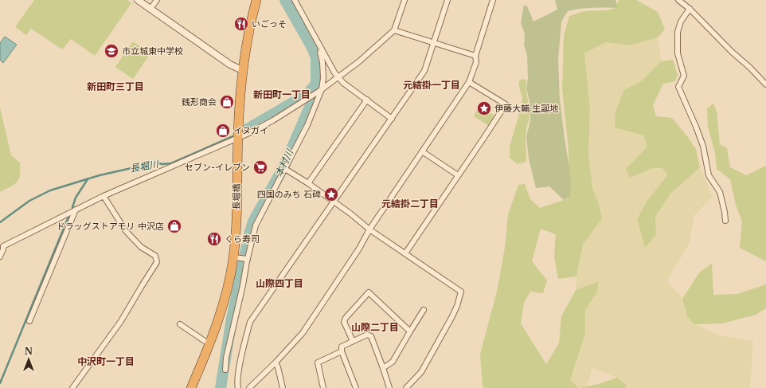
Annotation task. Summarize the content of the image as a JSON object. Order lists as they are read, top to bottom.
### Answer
{
  "streets": {
    "highway": ["長堀橋"]
  },
  "districts": [
    "元結掛一丁目",
    "新田町三丁目",
    "新田町一丁目",
    "元結掛二丁目",
    "山際四丁目",
    "山際二丁目",
    "中沢町一丁目"
  ],
  "water": ["本村川", "長堀川"],
  "places": {
    "restaurant": ["いごっそ", "くら寿司"],
    "school or university": ["市立城東中学校"],
    "shop": ["銭形商会", "イヌガイ", "ドラッグストアモリ 中沢店"],
    "place": ["伊藤大輔 生誕地", "四国のみち 石碑"],
    "supermarket": ["セブン-イレブン"]
  },
  "north": "top"
}
